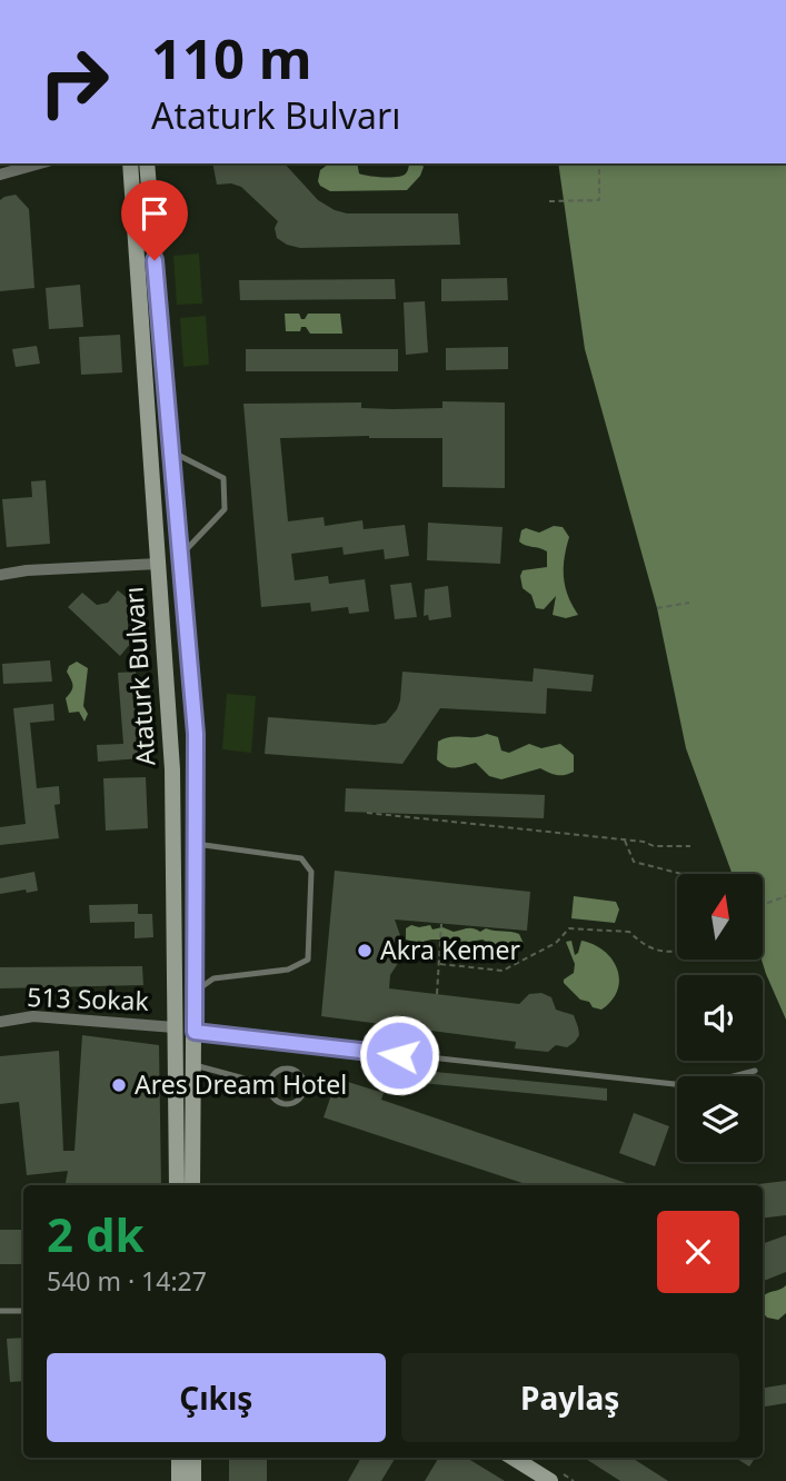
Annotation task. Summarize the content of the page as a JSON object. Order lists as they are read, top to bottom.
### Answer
{
  "streets": {
    "main road": ["Ataturk Bulvarı"],
    "street": ["513 Sokak"]
  },
  "crossings": [
    ["Ataturk Bulvarı", "513 Sokak"]
  ],
  "places": ["Akra Kemer", "Ares Dream Hotel"],
  "north": "top",
  "page": {
    "turn": ["110 m", "Ataturk Bulvarı"],
    "heading": ["2 dk", "540 m · 14:27"],
    "buttons": ["Çıkış", "Paylaş"]
  }
}
